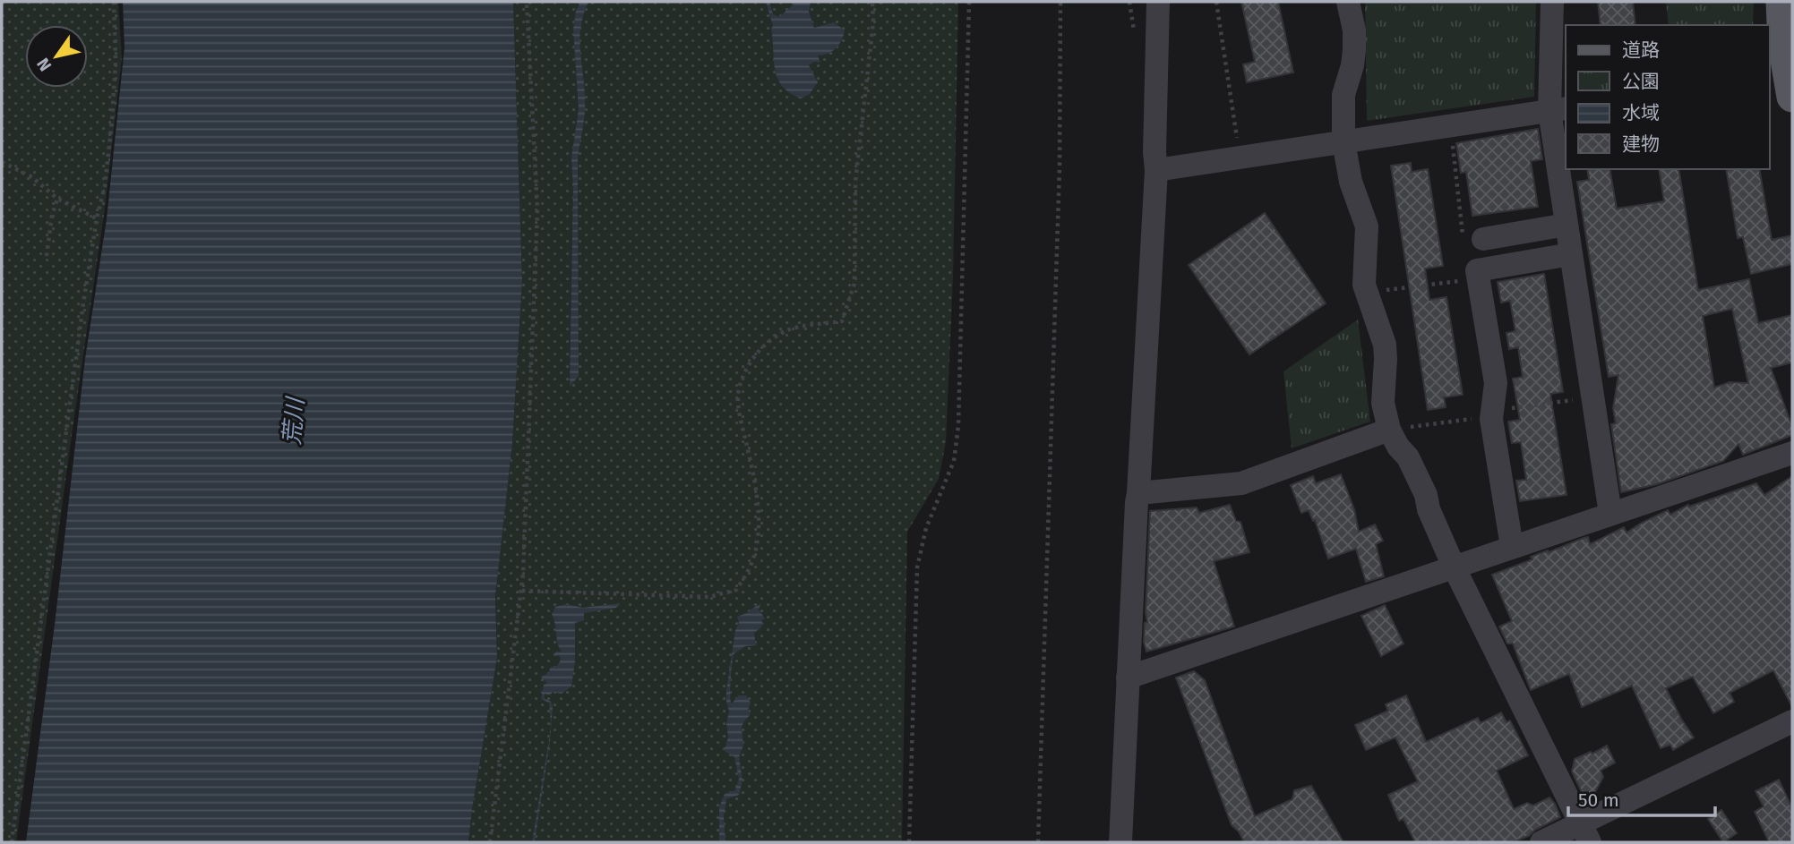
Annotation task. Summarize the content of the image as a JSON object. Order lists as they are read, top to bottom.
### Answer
{
  "water": ["荒川"],
  "legend": [
    "道路",
    "公園",
    "水域",
    "建物"
  ],
  "scale_bar": "50 m",
  "north": "bottom left"
}
